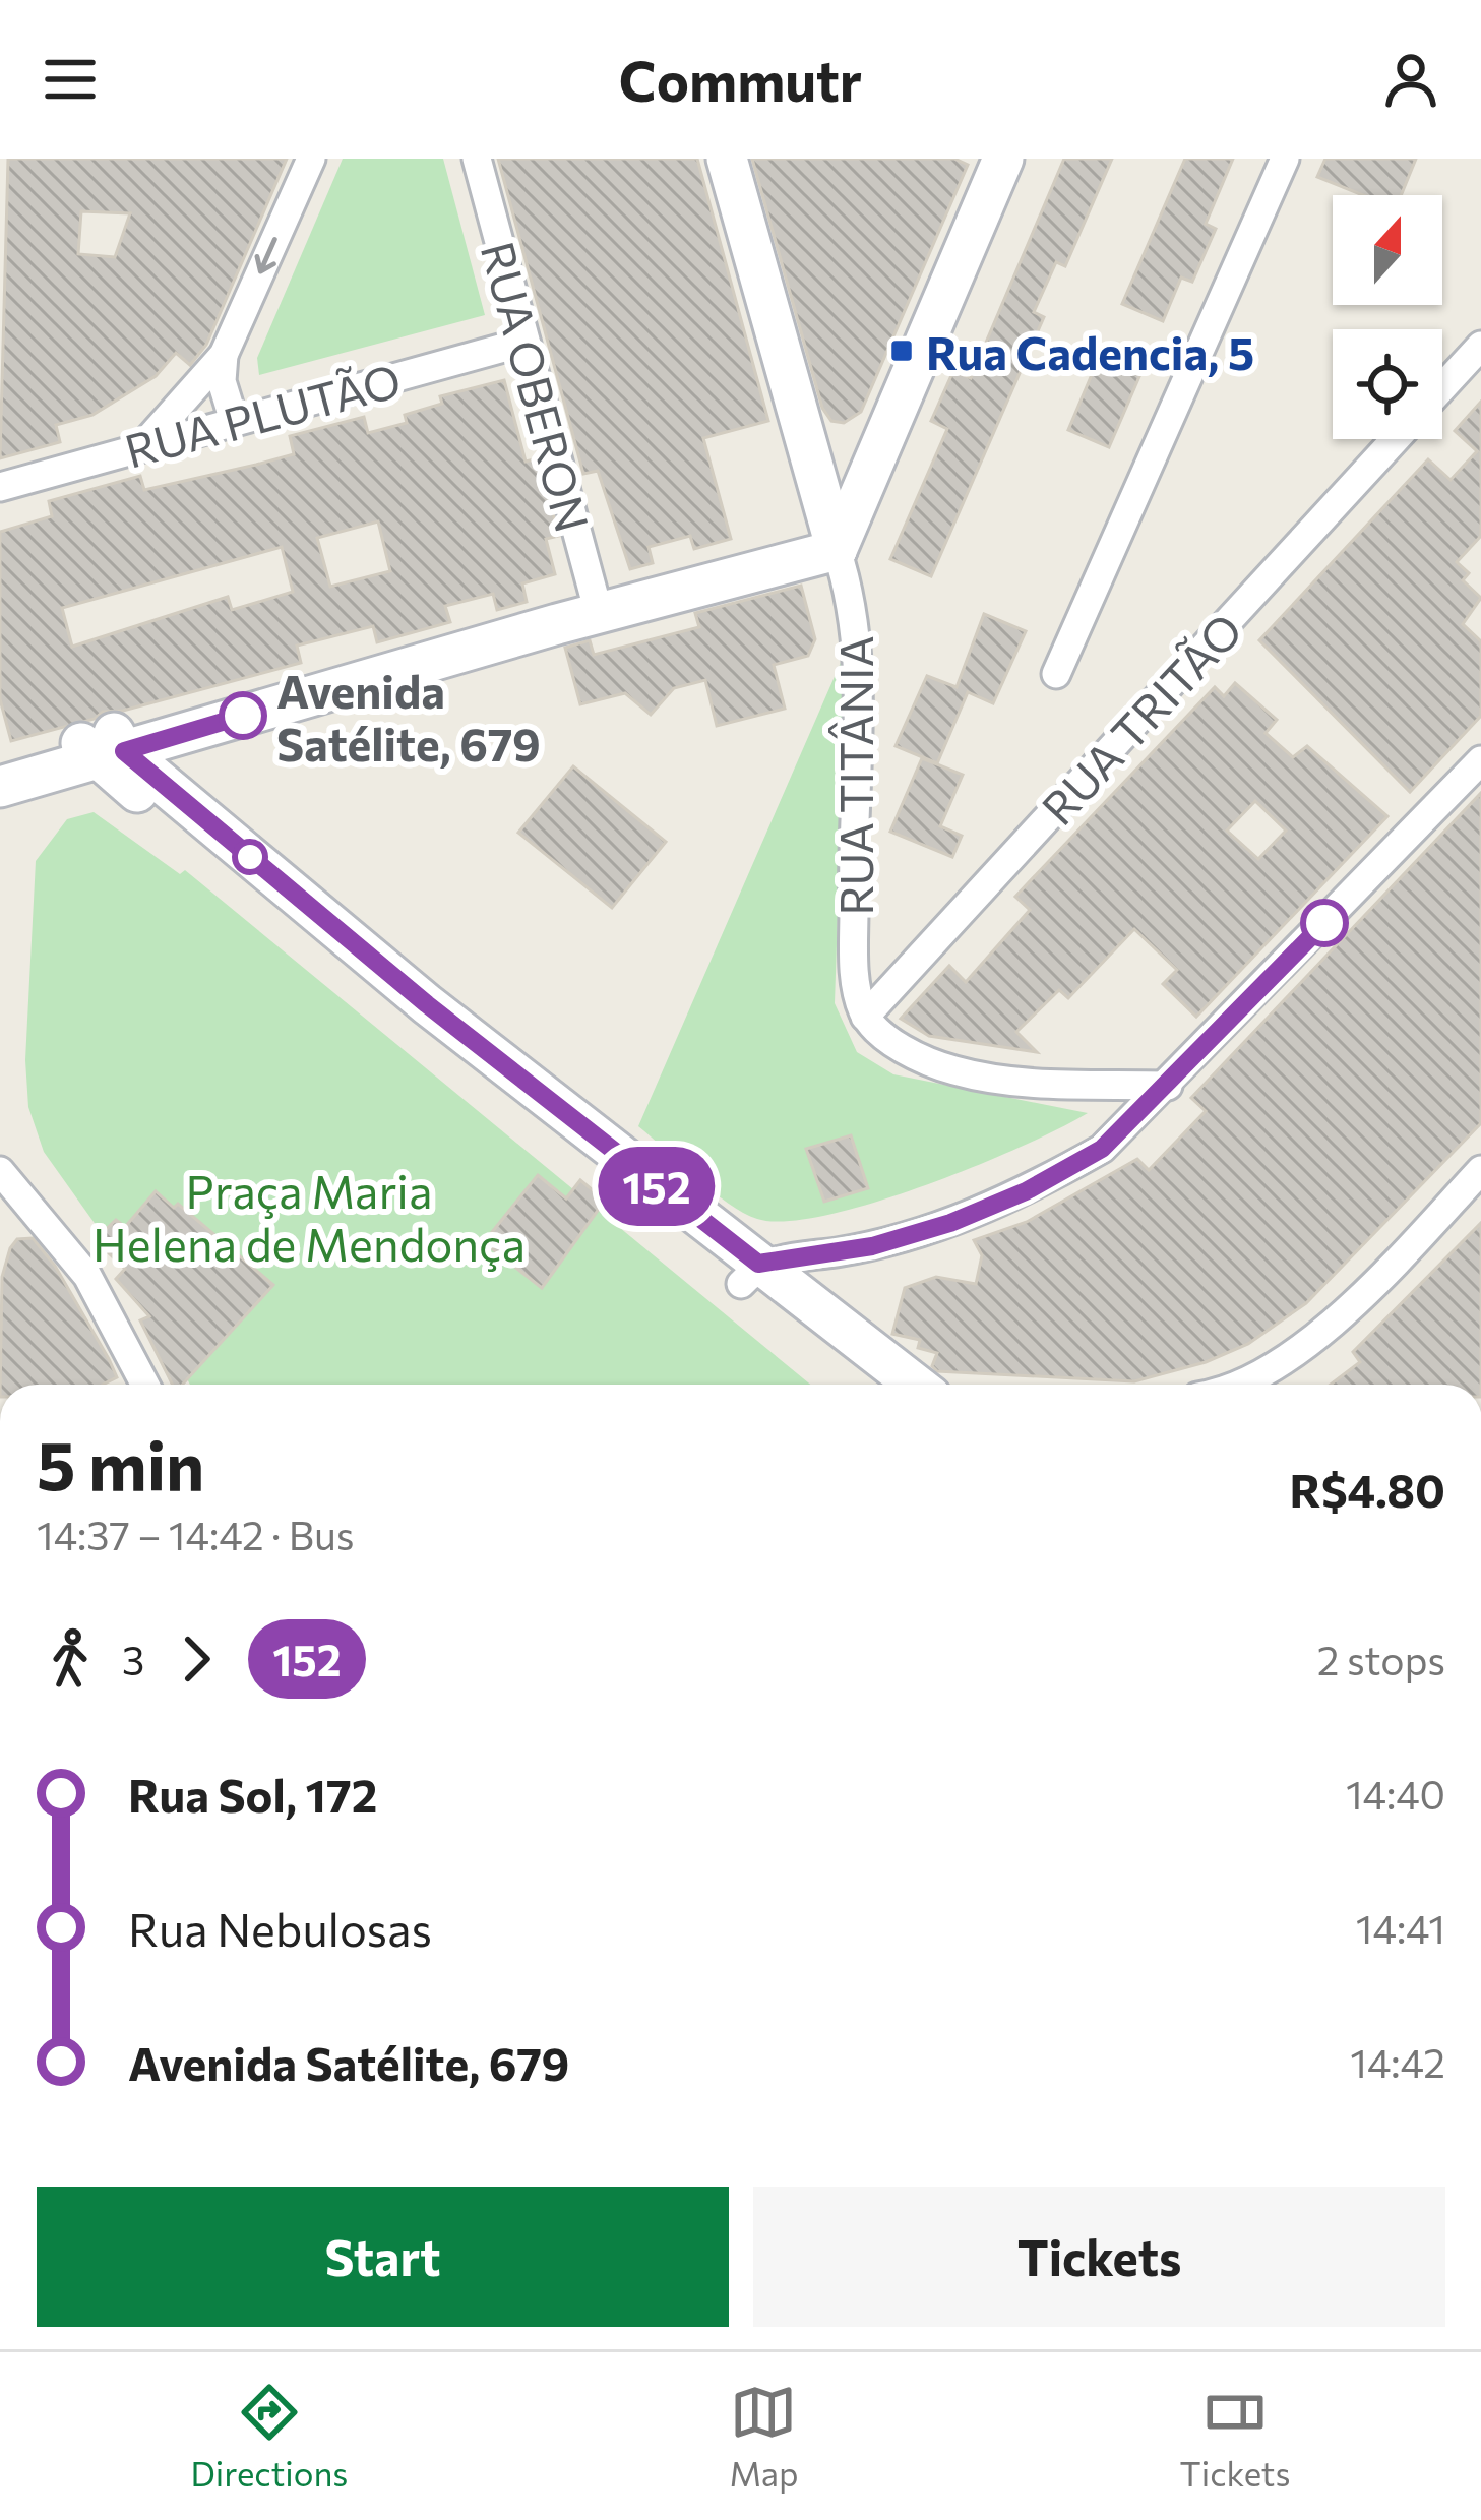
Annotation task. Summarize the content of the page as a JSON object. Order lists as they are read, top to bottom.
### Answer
{
  "streets": {
    "street": [
      "RUA OBERON",
      "RUA PLUTÃO",
      "RUA TRITÃO",
      "RUA TITÂNIA"
    ]
  },
  "crossings": [
    ["RUA OBERON", "RUA PLUTÃO"],
    ["RUA TRITÃO", "RUA TITÂNIA"]
  ],
  "parks": ["Praça Maria Helena de Mendonça"],
  "places": {
    "transit": ["Rua Cadencia, 5"],
    "other": ["Avenida Satélite, 679"]
  },
  "lines": ["bus line 152"],
  "north": "top",
  "page": {
    "header": "Commutr",
    "on_map": "152",
    "heading": ["5 min", "14:37 – 14:42 · Bus", "R$4.80"],
    "legs": ["3", "152", "2 stops"],
    "list": [
      {
        "name": "Rua Sol, 172",
        "value": "14:40"
      },
      {
        "name": "Rua Nebulosas",
        "value": "14:41"
      },
      {
        "name": "Avenida Satélite, 679",
        "value": "14:42"
      }
    ],
    "buttons": ["Start", "Tickets"],
    "tabs": ["Directions", "Map", "Tickets"]
  }
}
